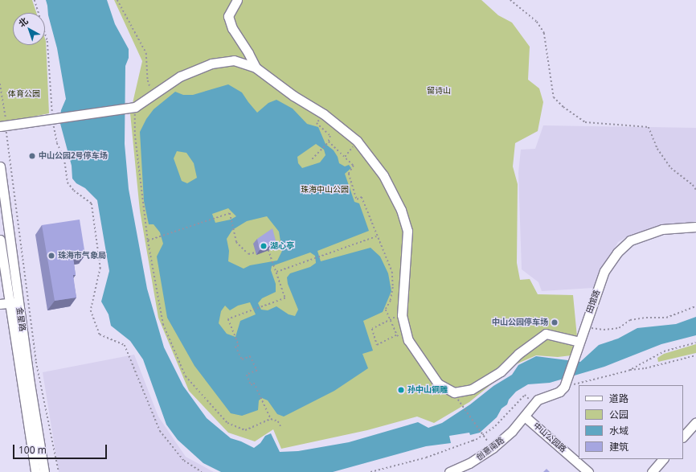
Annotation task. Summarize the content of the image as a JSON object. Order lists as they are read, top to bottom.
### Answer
{
  "streets": {
    "street": [
      "田馆路",
      "金星路",
      "中山公园路",
      "创意南路"
    ]
  },
  "crossings": [
    ["中山公园路", "创意南路"]
  ],
  "parks": ["留诗山", "体育公园", "珠海中山公园"],
  "places": [
    "中山公园2号停车场",
    "湖心亭",
    "珠海市气象局",
    "中山公园停车场",
    "孙中山铜雕"
  ],
  "legend": [
    "道路",
    "公园",
    "水域",
    "建筑"
  ],
  "scale_bar": "100 m",
  "north": "top left"
}
